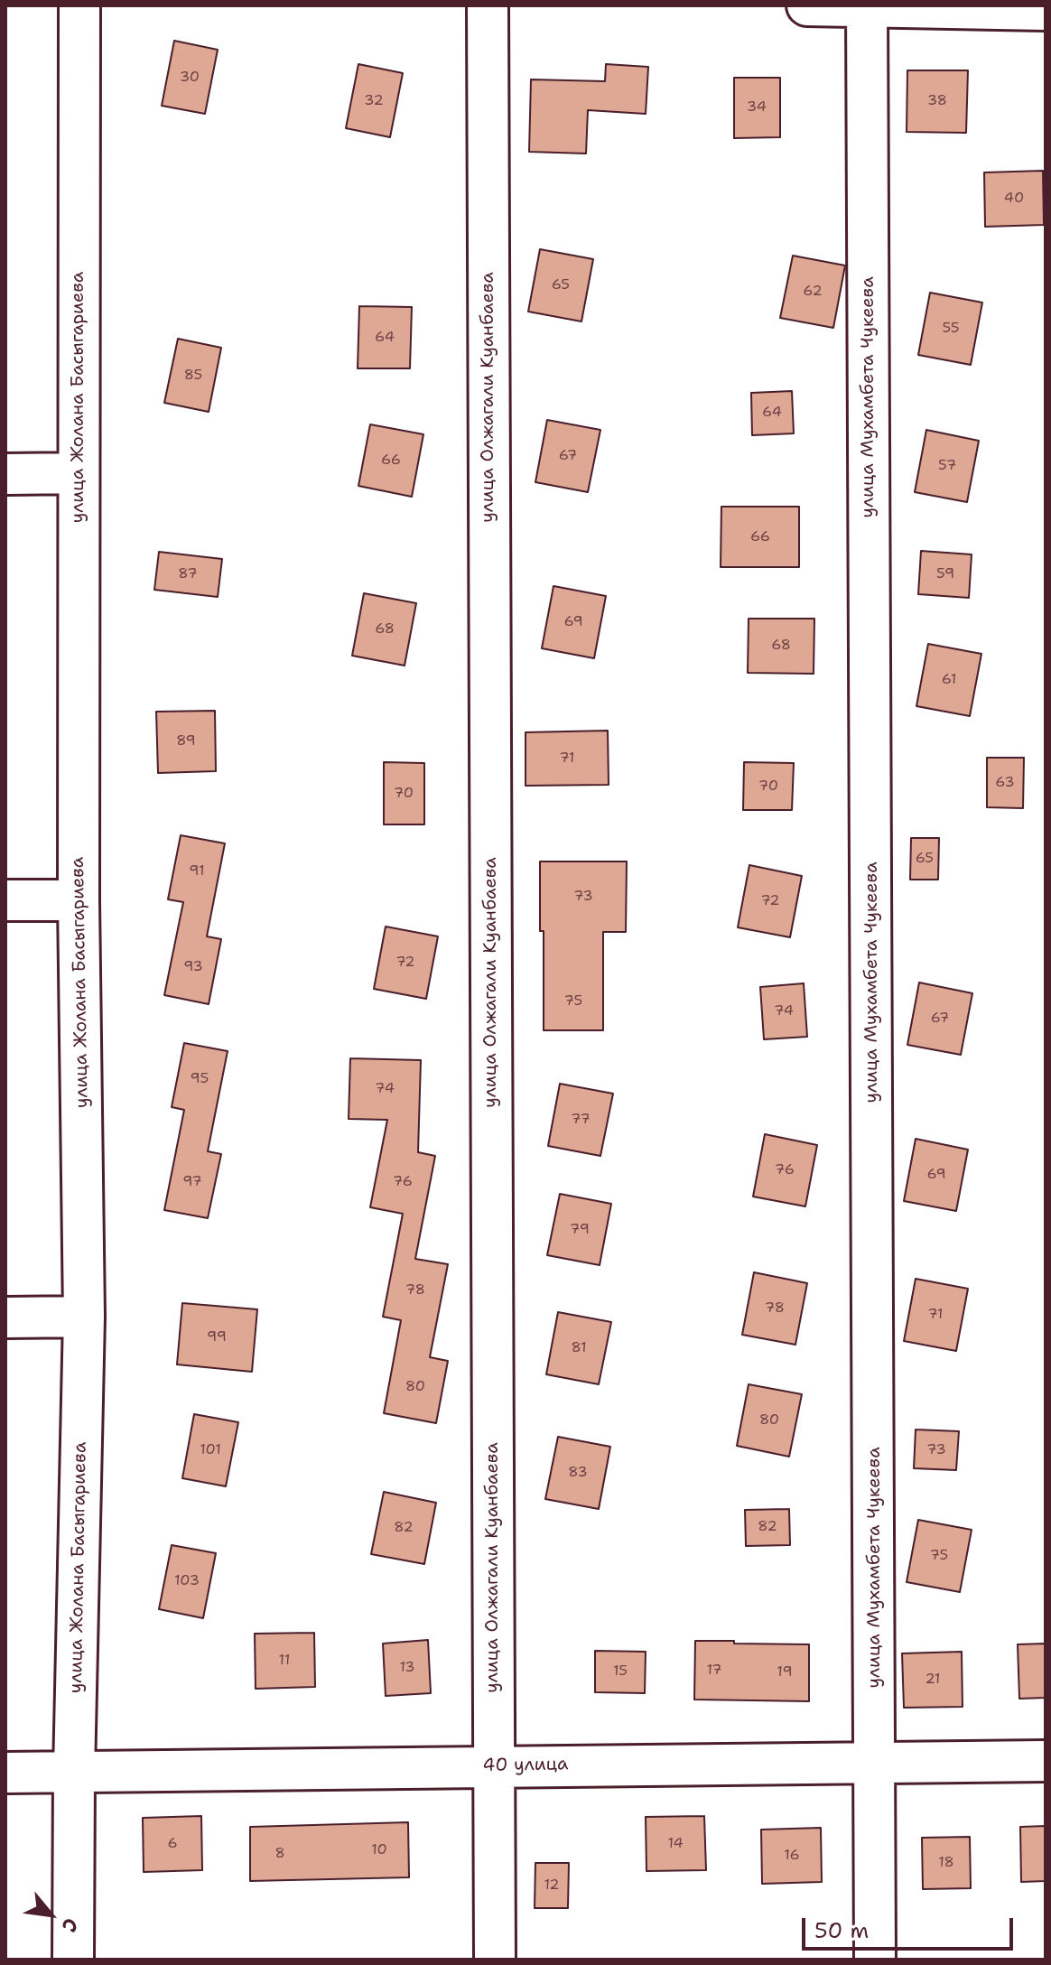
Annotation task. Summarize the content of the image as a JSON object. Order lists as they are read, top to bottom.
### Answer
{
  "streets": {
    "street": [
      "улица Жолана Басыгариева",
      "улица Олжагали Куанбаева",
      "улица Мухамбета Чукеева",
      "40 улица"
    ]
  },
  "crossings": [
    ["улица Жолана Басыгариева", "40 улица"],
    ["улица Олжагали Куанбаева", "40 улица"],
    ["улица Мухамбета Чукеева", "40 улица"]
  ],
  "house_numbers": [
    "30",
    "32",
    "38",
    "34",
    "40",
    "65",
    "62",
    "55",
    "64",
    "85",
    "64",
    "67",
    "66",
    "57",
    "66",
    "87",
    "59",
    "69",
    "68",
    "68",
    "61",
    "89",
    "71",
    "63",
    "70",
    "70",
    "65",
    "91",
    "73",
    "72",
    "72",
    "93",
    "75",
    "74",
    "67",
    "95",
    "74",
    "77",
    "76",
    "69",
    "97",
    "76",
    "79",
    "78",
    "78",
    "71",
    "99",
    "81",
    "80",
    "80",
    "101",
    "73",
    "83",
    "82",
    "82",
    "75",
    "103",
    "11",
    "13",
    "17",
    "15",
    "19",
    "21",
    "6",
    "14",
    "10",
    "8",
    "16",
    "18",
    "12"
  ],
  "scale_bar": "50 m",
  "north": "bottom right"
}
